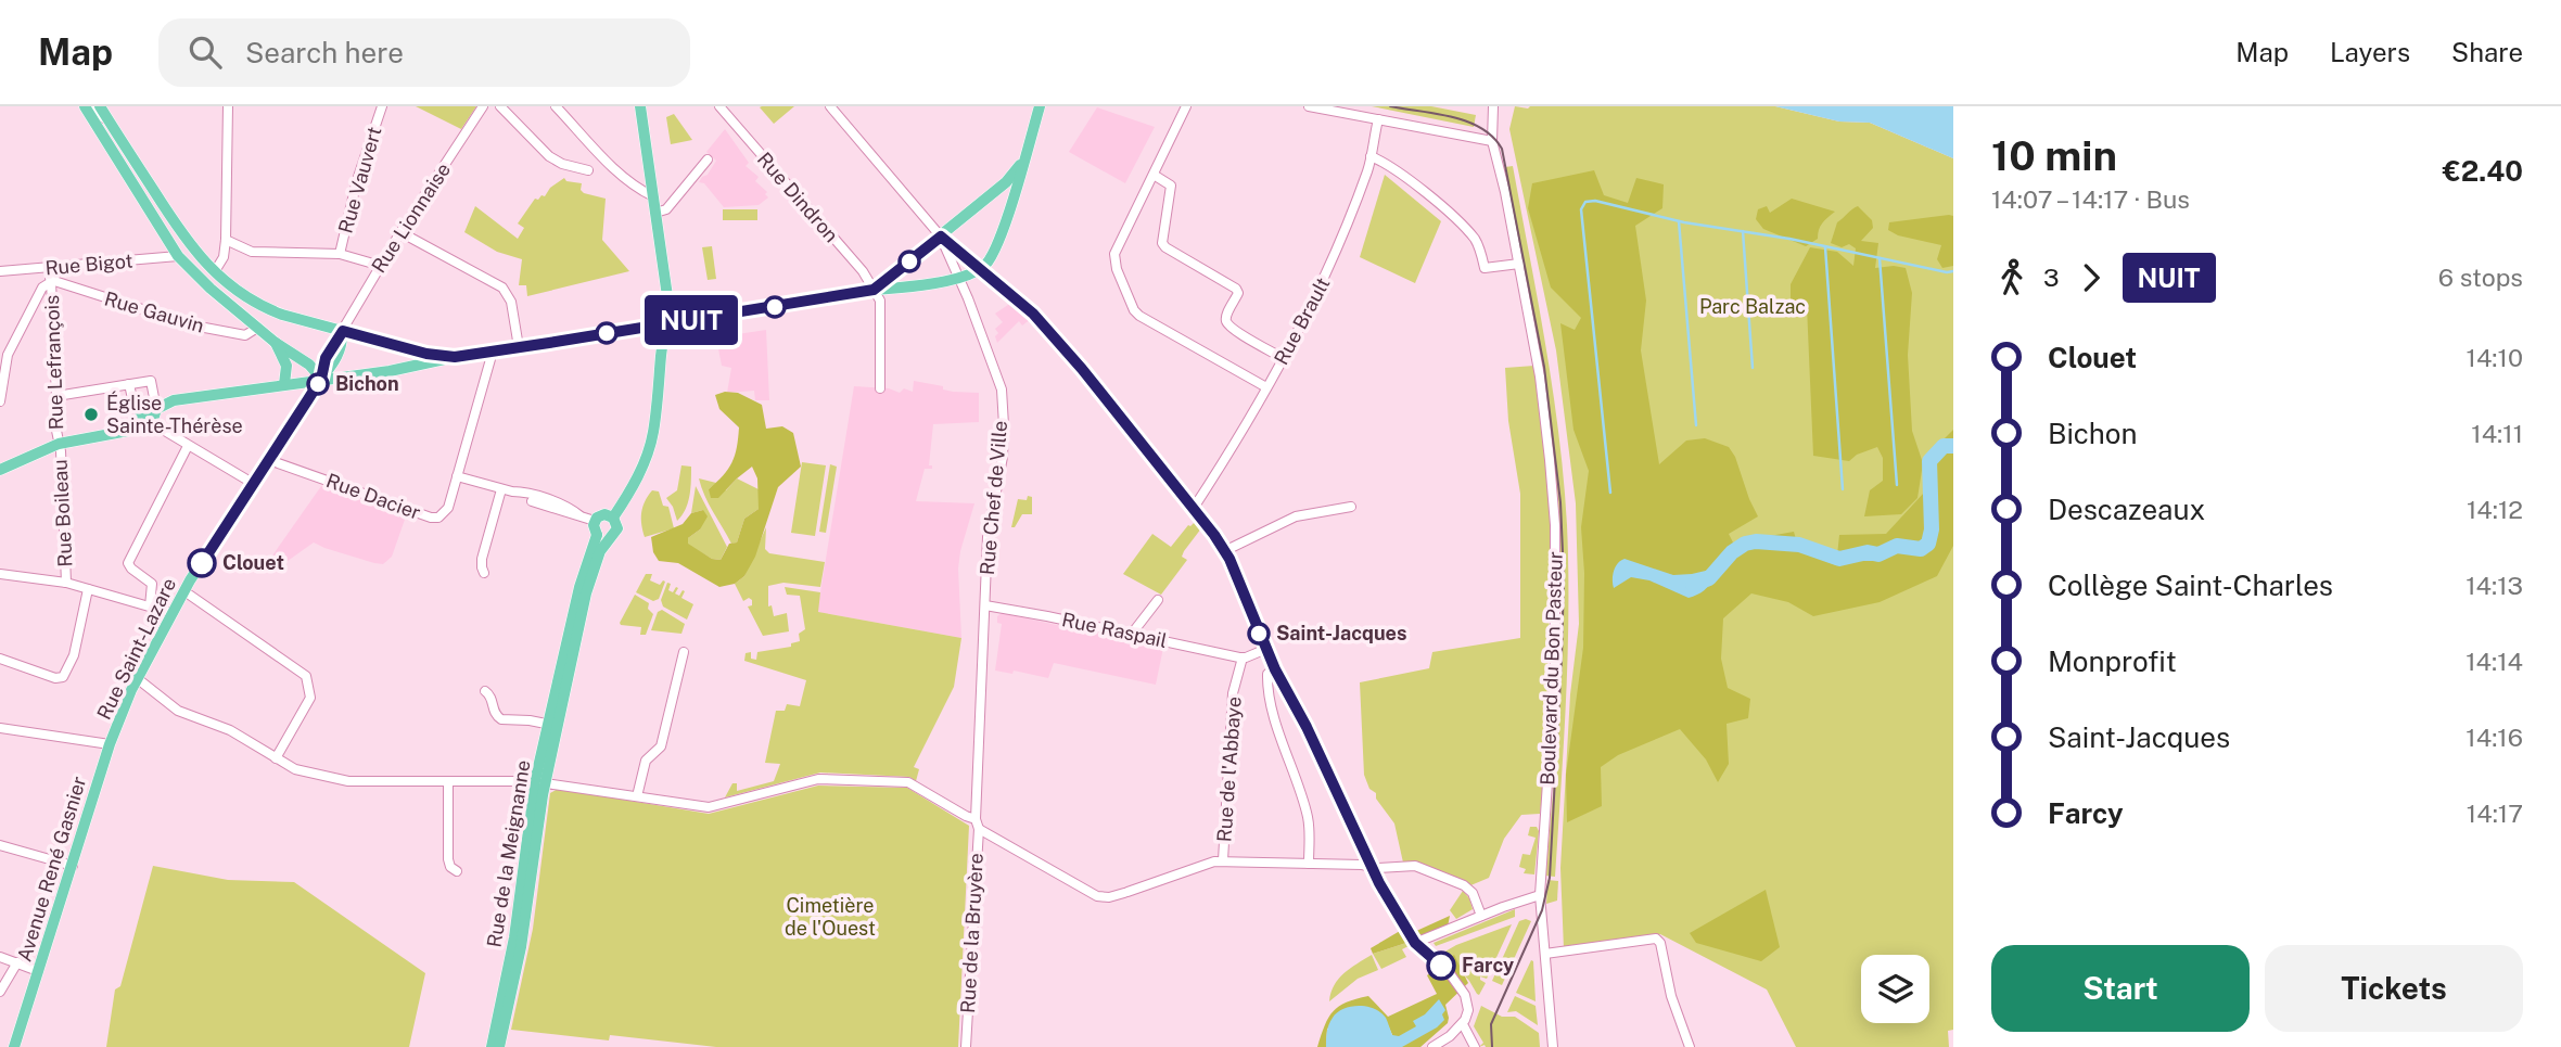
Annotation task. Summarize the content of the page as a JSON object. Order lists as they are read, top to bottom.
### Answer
{
  "streets": {
    "main road": ["Rue Saint-Lazare", "Rue de la Meignanne", "Avenue René Gasnier"],
    "street": [
      "Rue Vauvert",
      "Rue Dindron",
      "Rue Lionnaise",
      "Rue Bigot",
      "Rue Gauvin",
      "Rue Brault",
      "Rue Lefrançois",
      "Rue Dacier",
      "Rue Chef de Ville",
      "Rue Boileau",
      "Rue Raspail",
      "Boulevard du Bon Pasteur",
      "Rue de l'Abbaye",
      "Rue de la Bruyère"
    ]
  },
  "crossings": [
    ["Rue Lionnaise", "Rue Saint-Lazare"],
    ["Rue Bigot", "Rue Lefrançois"],
    ["Rue Gauvin", "Rue Lefrançois"],
    ["Rue Lefrançois", "Rue Boileau"],
    ["Rue Dacier", "Rue Saint-Lazare"],
    ["Rue Chef de Ville", "Rue Raspail"],
    ["Rue Chef de Ville", "Rue de la Bruyère"],
    ["Rue Raspail", "Rue de l'Abbaye"],
    ["Rue Saint-Lazare", "Avenue René Gasnier"]
  ],
  "parks": ["Parc Balzac", "Cimetière de l'Ouest"],
  "places": [
    "Bichon",
    "Église Sainte-Thérèse",
    "Clouet",
    "Saint-Jacques",
    "Farcy"
  ],
  "lines": ["bus line NUIT"],
  "page": {
    "header": "Map",
    "search": "Search here",
    "nav": ["Map", "Layers", "Share"],
    "on_map": "NUIT",
    "heading": ["10 min", "14:07 – 14:17 · Bus", "€2.40"],
    "legs": ["3", "NUIT", "6 stops"],
    "list": [
      {
        "name": "Clouet",
        "value": "14:10"
      },
      {
        "name": "Bichon",
        "value": "14:11"
      },
      {
        "name": "Descazeaux",
        "value": "14:12"
      },
      {
        "name": "Collège Saint-Charles",
        "value": "14:13"
      },
      {
        "name": "Monprofit",
        "value": "14:14"
      },
      {
        "name": "Saint-Jacques",
        "value": "14:16"
      },
      {
        "name": "Farcy",
        "value": "14:17"
      }
    ],
    "buttons": ["Start", "Tickets"]
  }
}
